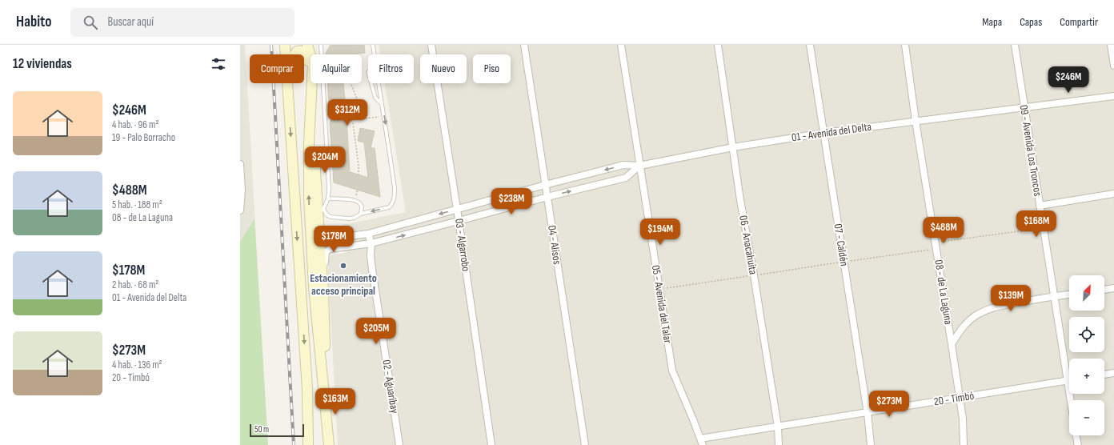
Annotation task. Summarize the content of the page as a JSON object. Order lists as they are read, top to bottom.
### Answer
{
  "streets": {
    "street": [
      "01 - Avenida del Delta",
      "09 - Avenida Los Troncos",
      "03 - Algarrobo",
      "04 - Alisos",
      "06 - Anacahuita",
      "07 - Caldén",
      "08 - de La Laguna",
      "05 - Avenida del Talar",
      "02 - Aguaribay",
      "20 - Timbó"
    ]
  },
  "crossings": [
    ["01 - Avenida del Delta", "09 - Avenida Los Troncos"],
    ["01 - Avenida del Delta", "03 - Algarrobo"],
    ["01 - Avenida del Delta", "04 - Alisos"],
    ["01 - Avenida del Delta", "06 - Anacahuita"],
    ["01 - Avenida del Delta", "07 - Caldén"],
    ["01 - Avenida del Delta", "08 - de La Laguna"],
    ["01 - Avenida del Delta", "05 - Avenida del Talar"],
    ["01 - Avenida del Delta", "02 - Aguaribay"],
    ["09 - Avenida Los Troncos", "20 - Timbó"],
    ["06 - Anacahuita", "20 - Timbó"],
    ["07 - Caldén", "20 - Timbó"],
    ["08 - de La Laguna", "20 - Timbó"],
    ["05 - Avenida del Talar", "20 - Timbó"]
  ],
  "places": ["Estacionamiento acceso principal"],
  "scale_bar": "50 m",
  "north": "top right",
  "page": {
    "header": "Habito",
    "search": "Buscar aquí",
    "nav": ["Mapa", "Capas", "Compartir"],
    "heading": "12 viviendas",
    "chip": [
      "Comprar",
      "Alquilar",
      "Filtros",
      "Nuevo",
      "Piso"
    ],
    "price": [
      "$246M",
      "$312M",
      "$204M",
      "$238M",
      "$168M",
      "$488M",
      "$194M",
      "$178M",
      "$139M",
      "$205M",
      "$163M",
      "$273M"
    ],
    "list": [
      {
        "name": "$246M",
        "note": "4 hab. · 96 m² · 19 - Palo Borracho"
      },
      {
        "name": "$488M",
        "note": "5 hab. · 188 m² · 08 - de La Laguna"
      },
      {
        "name": "$178M",
        "note": "2 hab. · 68 m² · 01 - Avenida del Delta"
      },
      {
        "name": "$273M",
        "note": "4 hab. · 136 m² · 20 - Timbó"
      }
    ],
    "map_buttons": ["+", "−"],
    "scale": "50 m"
  }
}
